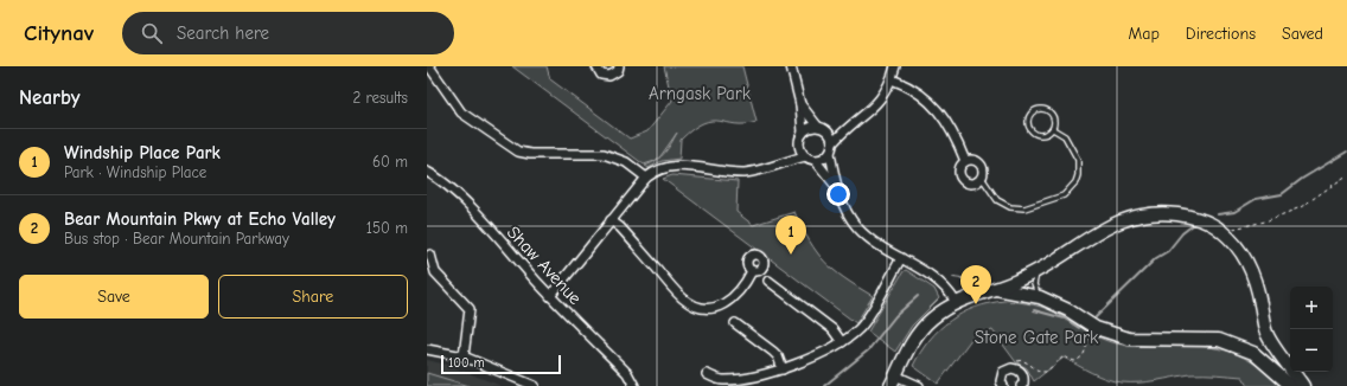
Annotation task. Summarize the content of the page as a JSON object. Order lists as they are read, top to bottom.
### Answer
{
  "streets": {
    "street": ["Shaw Avenue"]
  },
  "parks": ["Arngask Park", "Stone Gate Park"],
  "scale_bar": "100 m",
  "page": {
    "header": "Citynav",
    "search": "Search here",
    "nav": ["Map", "Directions", "Saved"],
    "heading": ["Nearby", "2 results"],
    "list": [
      {
        "mark": "1",
        "name": "Windship Place Park",
        "note": "Park · Windship Place",
        "value": "60 m"
      },
      {
        "mark": "2",
        "name": "Bear Mountain Pkwy at Echo Valley",
        "note": "Bus stop · Bear Mountain Parkway",
        "value": "150 m"
      }
    ],
    "pins": ["1", "2"],
    "buttons": ["Save", "Share"],
    "map_buttons": ["+", "−"],
    "scale": "100 m"
  }
}
